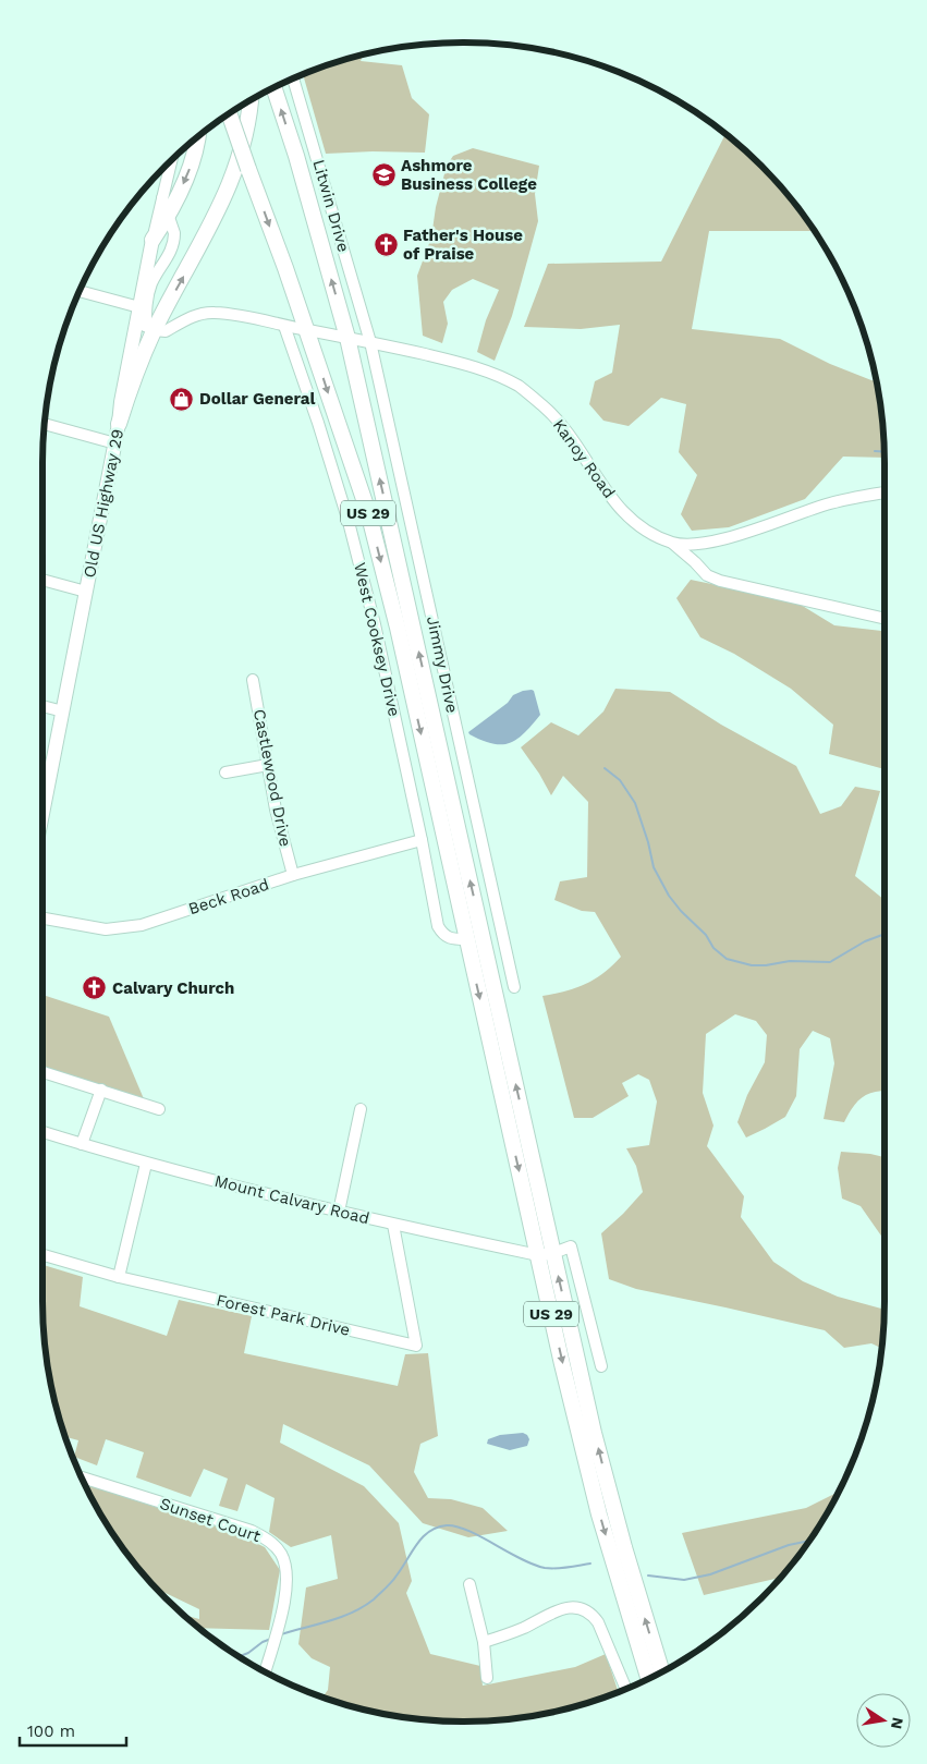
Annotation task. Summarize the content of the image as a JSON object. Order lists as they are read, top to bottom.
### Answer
{
  "streets": {
    "highway": ["US 29"],
    "main road": ["Old US Highway 29"],
    "street": [
      "Litwin Drive",
      "Kanoy Road",
      "West Cooksey Drive",
      "Jimmy Drive",
      "Castlewood Drive",
      "Beck Road",
      "Mount Calvary Road",
      "Forest Park Drive",
      "Sunset Court"
    ]
  },
  "crossings": [
    ["Litwin Drive", "Kanoy Road"],
    ["Litwin Drive", "Jimmy Drive"],
    ["Kanoy Road", "US 29"],
    ["Kanoy Road", "West Cooksey Drive"],
    ["Kanoy Road", "Jimmy Drive"],
    ["US 29", "West Cooksey Drive"],
    ["US 29", "Mount Calvary Road"],
    ["West Cooksey Drive", "Beck Road"],
    ["Castlewood Drive", "Beck Road"],
    ["Mount Calvary Road", "Forest Park Drive"]
  ],
  "places": {
    "school or university": ["Ashmore Business College"],
    "church": ["Father's House of Praise", "Calvary Church"],
    "shop": ["Dollar General"]
  },
  "scale_bar": "100 m",
  "north": "right"
}
